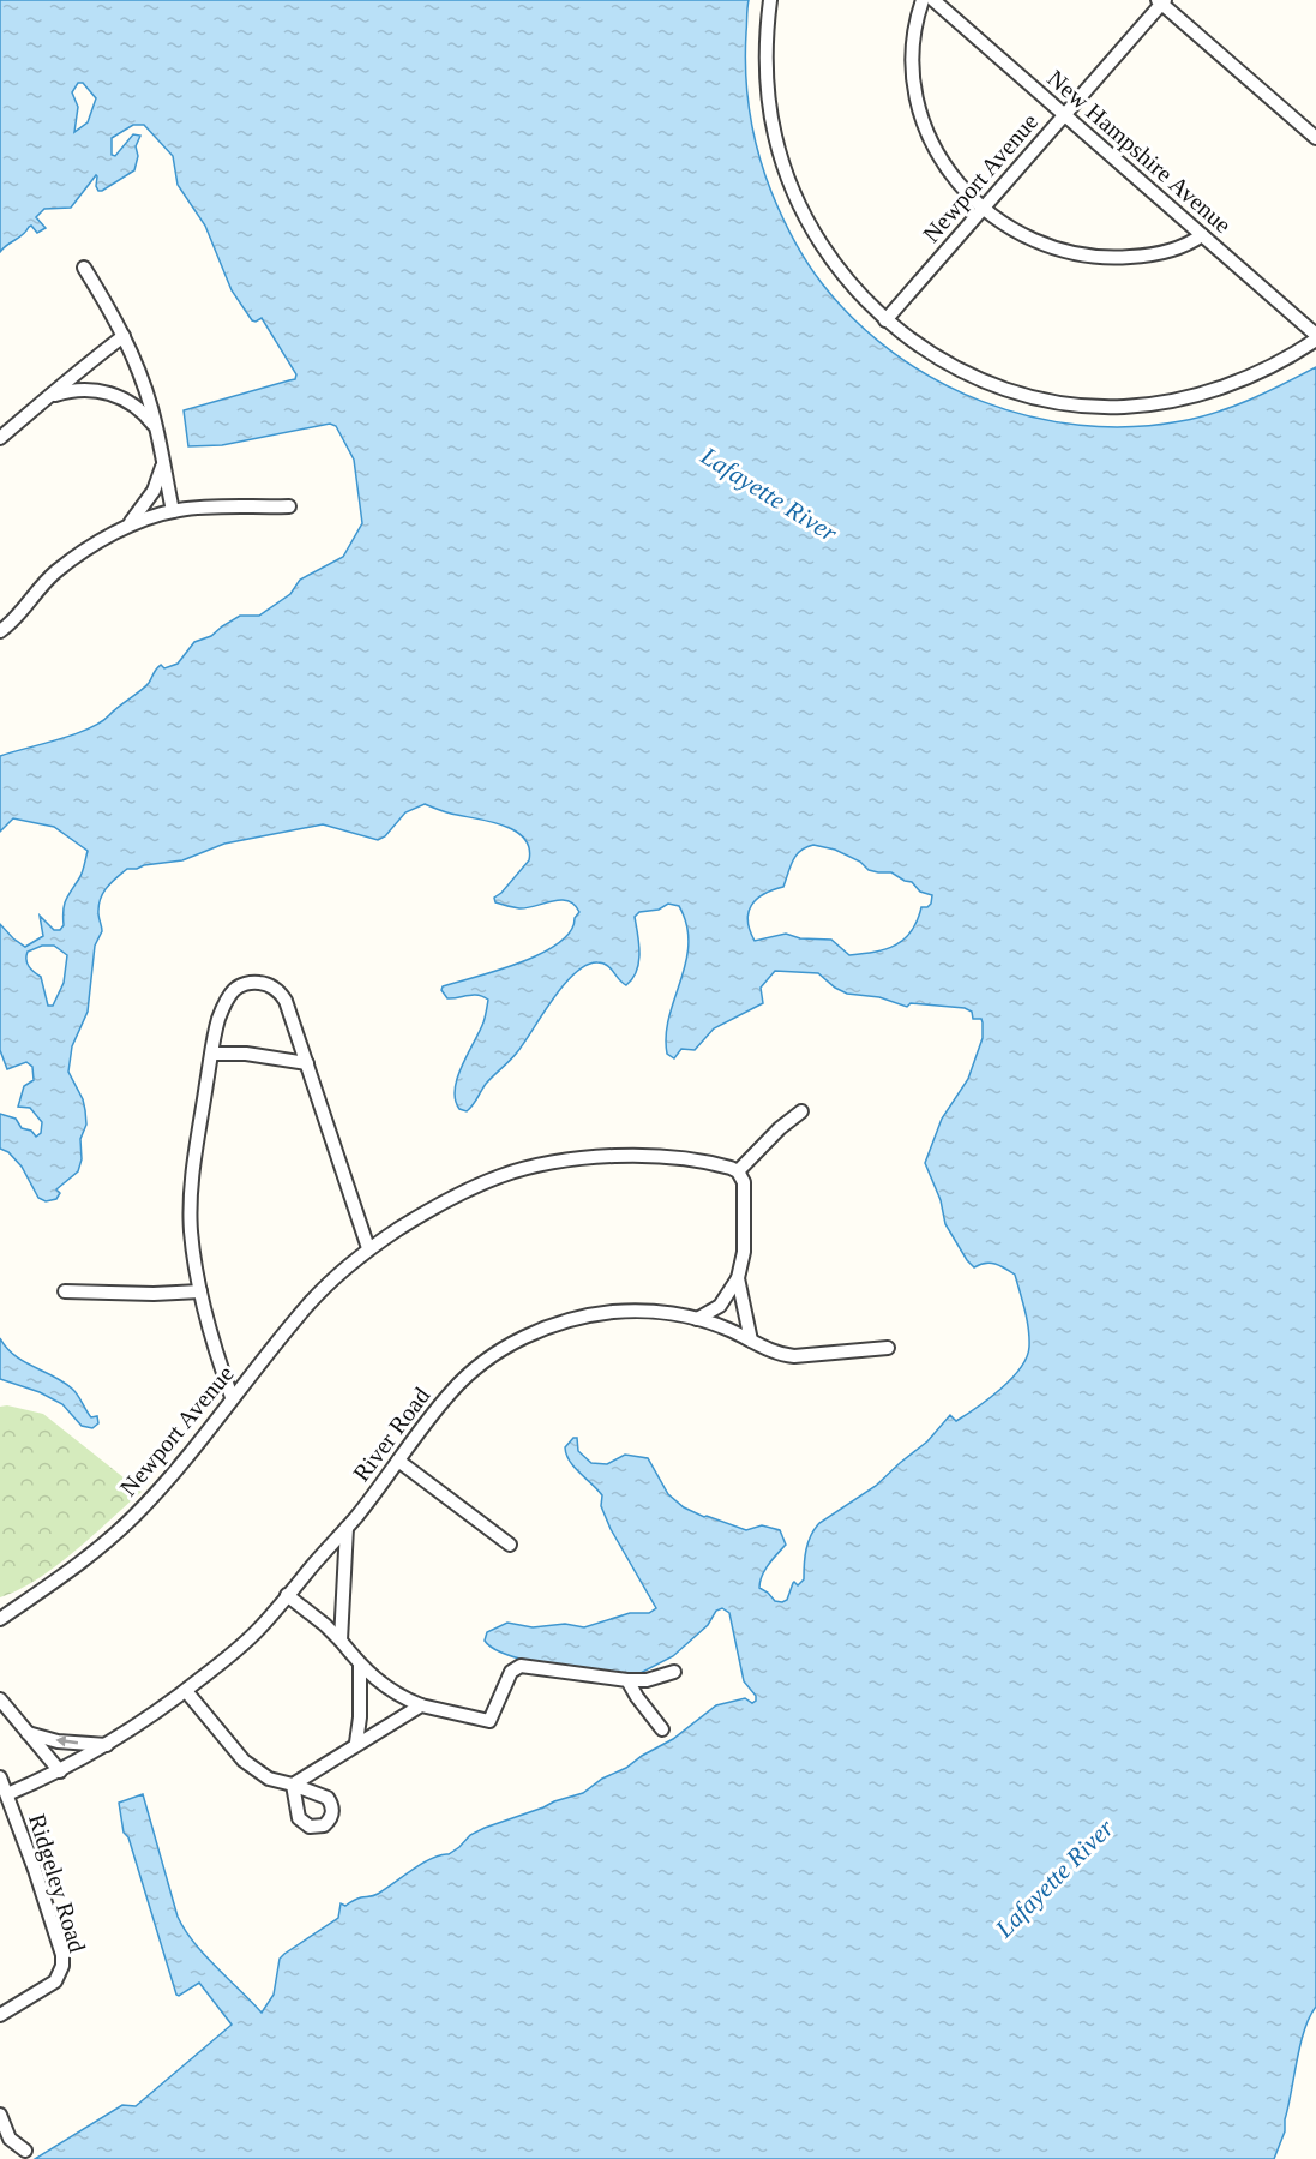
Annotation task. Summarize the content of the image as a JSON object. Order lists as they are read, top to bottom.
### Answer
{
  "streets": {
    "street": [
      "New Hampshire Avenue",
      "Newport Avenue",
      "River Road",
      "Ridgeley Road"
    ]
  },
  "crossings": [
    ["New Hampshire Avenue", "Newport Avenue"],
    ["River Road", "Ridgeley Road"]
  ],
  "water": ["Lafayette River"]
}
